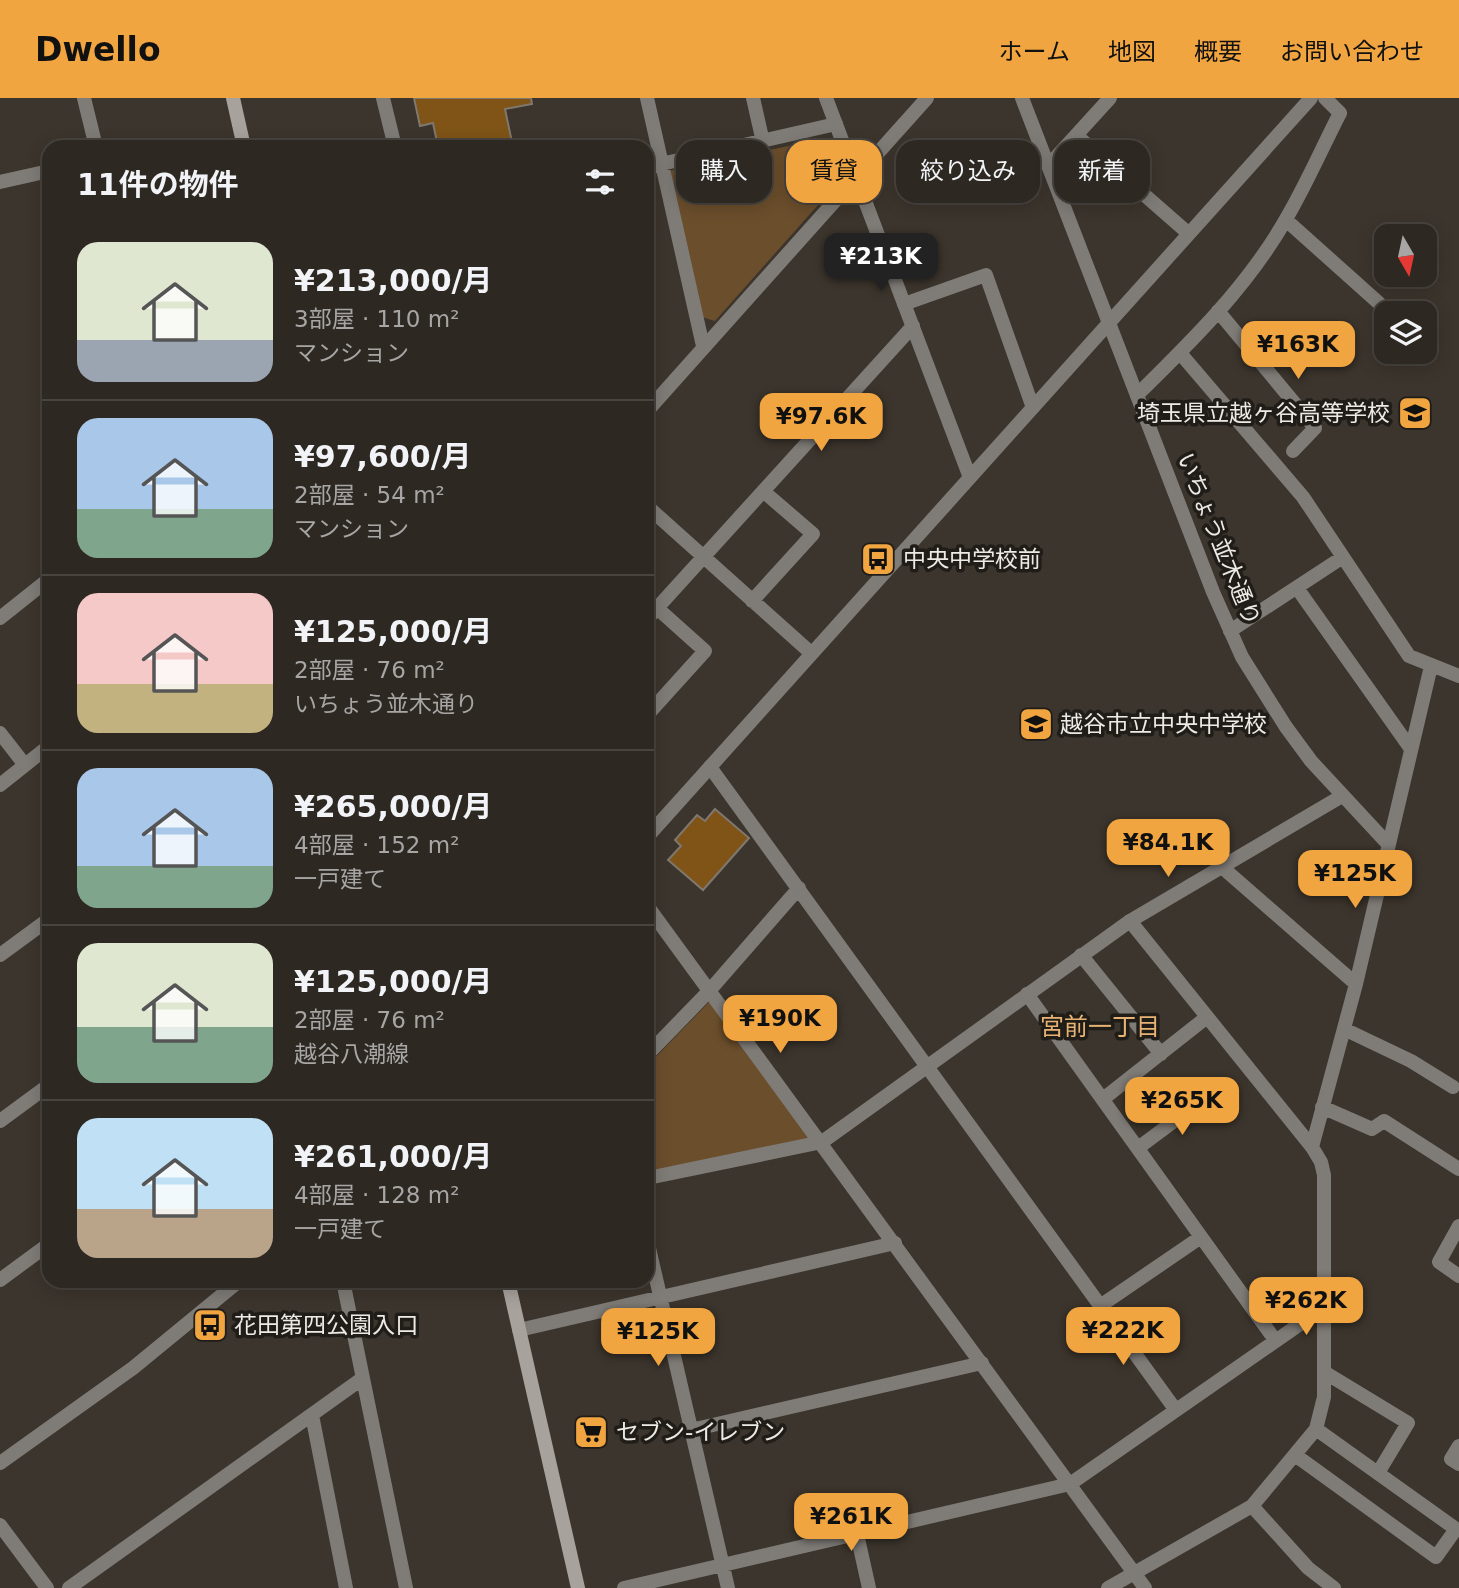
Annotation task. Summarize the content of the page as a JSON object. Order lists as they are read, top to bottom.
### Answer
{
  "streets": {
    "street": ["いちょう並木通り"]
  },
  "districts": ["宮前一丁目"],
  "places": {
    "school or university": ["埼玉県立越ヶ谷高等学校", "越谷市立中央中学校"],
    "bus stop": ["中央中学校前", "花田第四公園入口"],
    "supermarket": ["セブン-イレブン"]
  },
  "north": "bottom",
  "page": {
    "header": "Dwello",
    "nav": [
      "ホーム",
      "地図",
      "概要",
      "お問い合わせ"
    ],
    "chip": [
      "購入",
      "賃貸",
      "絞り込み",
      "新着"
    ],
    "heading": "11件の物件",
    "list": [
      {
        "name": "¥213,000/月",
        "note": "3部屋 · 110 m² · マンション"
      },
      {
        "name": "¥97,600/月",
        "note": "2部屋 · 54 m² · マンション"
      },
      {
        "name": "¥125,000/月",
        "note": "2部屋 · 76 m² · いちょう並木通り"
      },
      {
        "name": "¥265,000/月",
        "note": "4部屋 · 152 m² · 一戸建て"
      },
      {
        "name": "¥125,000/月",
        "note": "2部屋 · 76 m² · 越谷八潮線"
      },
      {
        "name": "¥261,000/月",
        "note": "4部屋 · 128 m² · 一戸建て"
      }
    ],
    "price": [
      "¥213K",
      "¥163K",
      "¥97.6K",
      "¥84.1K",
      "¥125K",
      "¥190K",
      "¥265K",
      "¥262K",
      "¥222K",
      "¥125K",
      "¥261K"
    ]
  }
}
